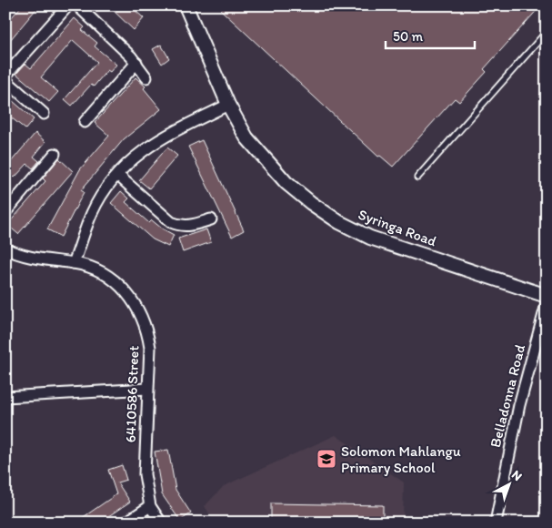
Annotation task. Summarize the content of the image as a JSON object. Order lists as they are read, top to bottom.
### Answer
{
  "streets": {
    "street": ["Syringa Road", "6410586 Street", "Belladonna Road"]
  },
  "places": {
    "school or university": ["Solomon Mahlangu Primary School"]
  },
  "scale_bar": "50 m",
  "north": "top right"
}
